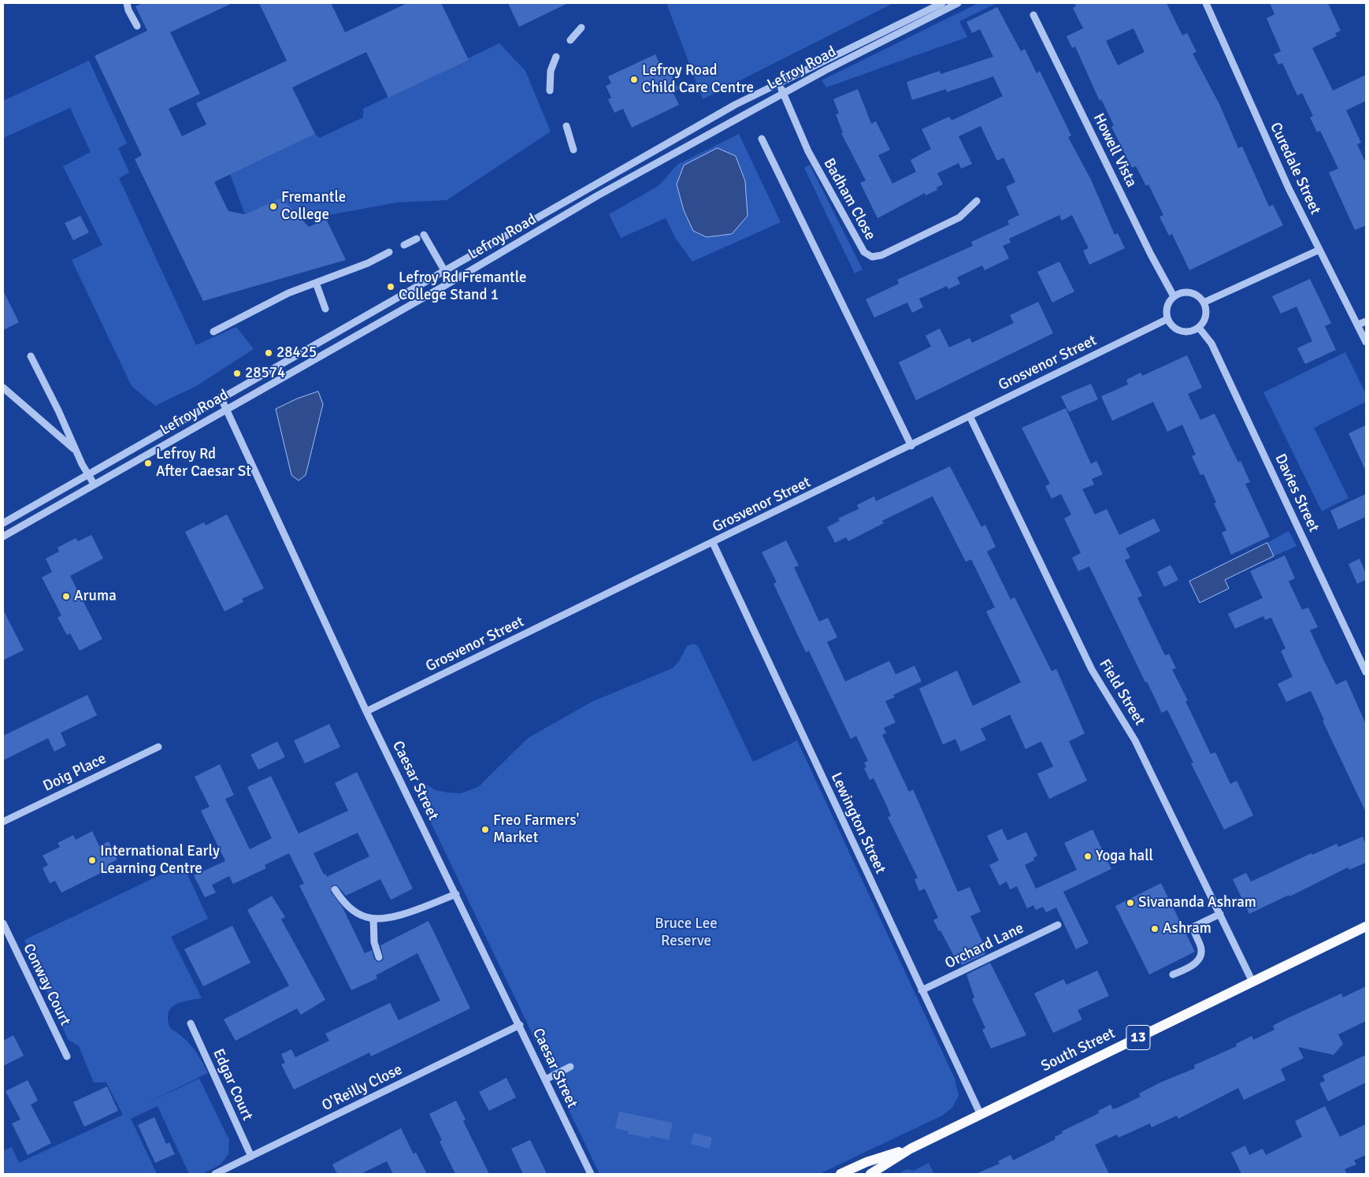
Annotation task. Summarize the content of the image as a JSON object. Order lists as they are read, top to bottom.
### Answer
{
  "streets": {
    "main road": ["13", "South Street"],
    "street": [
      "Lefroy Road",
      "Howell Vista",
      "Curedale Street",
      "Badham Close",
      "Grosvenor Street",
      "Davies Street",
      "Field Street",
      "Doig Place",
      "Caesar Street",
      "Lewington Street",
      "Orchard Lane",
      "Conway Court",
      "Edgar Court",
      "O'Reilly Close"
    ]
  },
  "crossings": [
    ["Lefroy Road", "Badham Close"],
    ["Lefroy Road", "Caesar Street"],
    ["Howell Vista", "Grosvenor Street"],
    ["Howell Vista", "Davies Street"],
    ["Grosvenor Street", "Davies Street"],
    ["Grosvenor Street", "Field Street"],
    ["Grosvenor Street", "Caesar Street"],
    ["Grosvenor Street", "Lewington Street"],
    ["Field Street", "South Street"],
    ["Caesar Street", "O'Reilly Close"],
    ["Lewington Street", "Orchard Lane"],
    ["Lewington Street", "South Street"],
    ["Edgar Court", "O'Reilly Close"]
  ],
  "parks": ["Bruce Lee Reserve"],
  "places": [
    "Lefroy Road Child Care Centre",
    "Fremantle College",
    "Lefroy Rd Fremantle College Stand 1",
    "28425",
    "28574",
    "Lefroy Rd After Caesar St",
    "Aruma",
    "Freo Farmers' Market",
    "Yoga hall",
    "International Early Learning Centre",
    "Sivananda Ashram",
    "Ashram"
  ]
}
